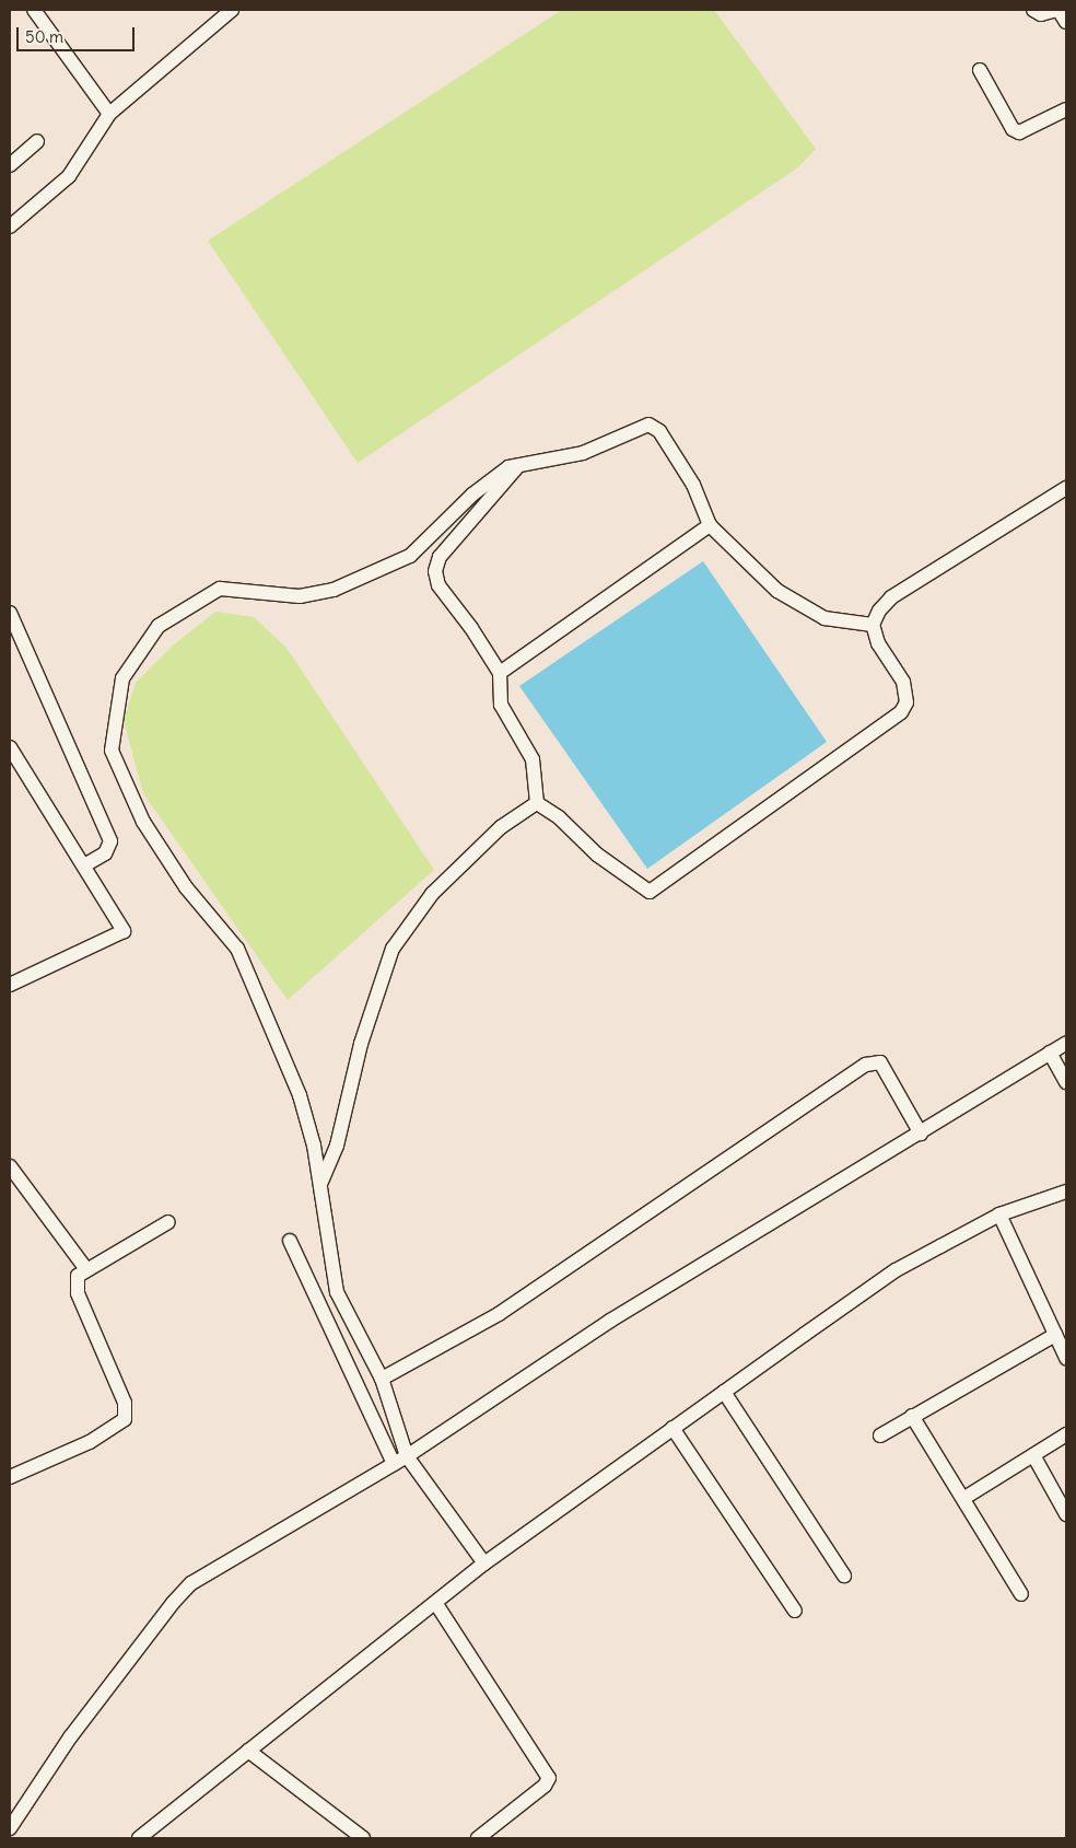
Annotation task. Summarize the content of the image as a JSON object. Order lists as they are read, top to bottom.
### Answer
{
  "scale_bar": "50 m"
}
